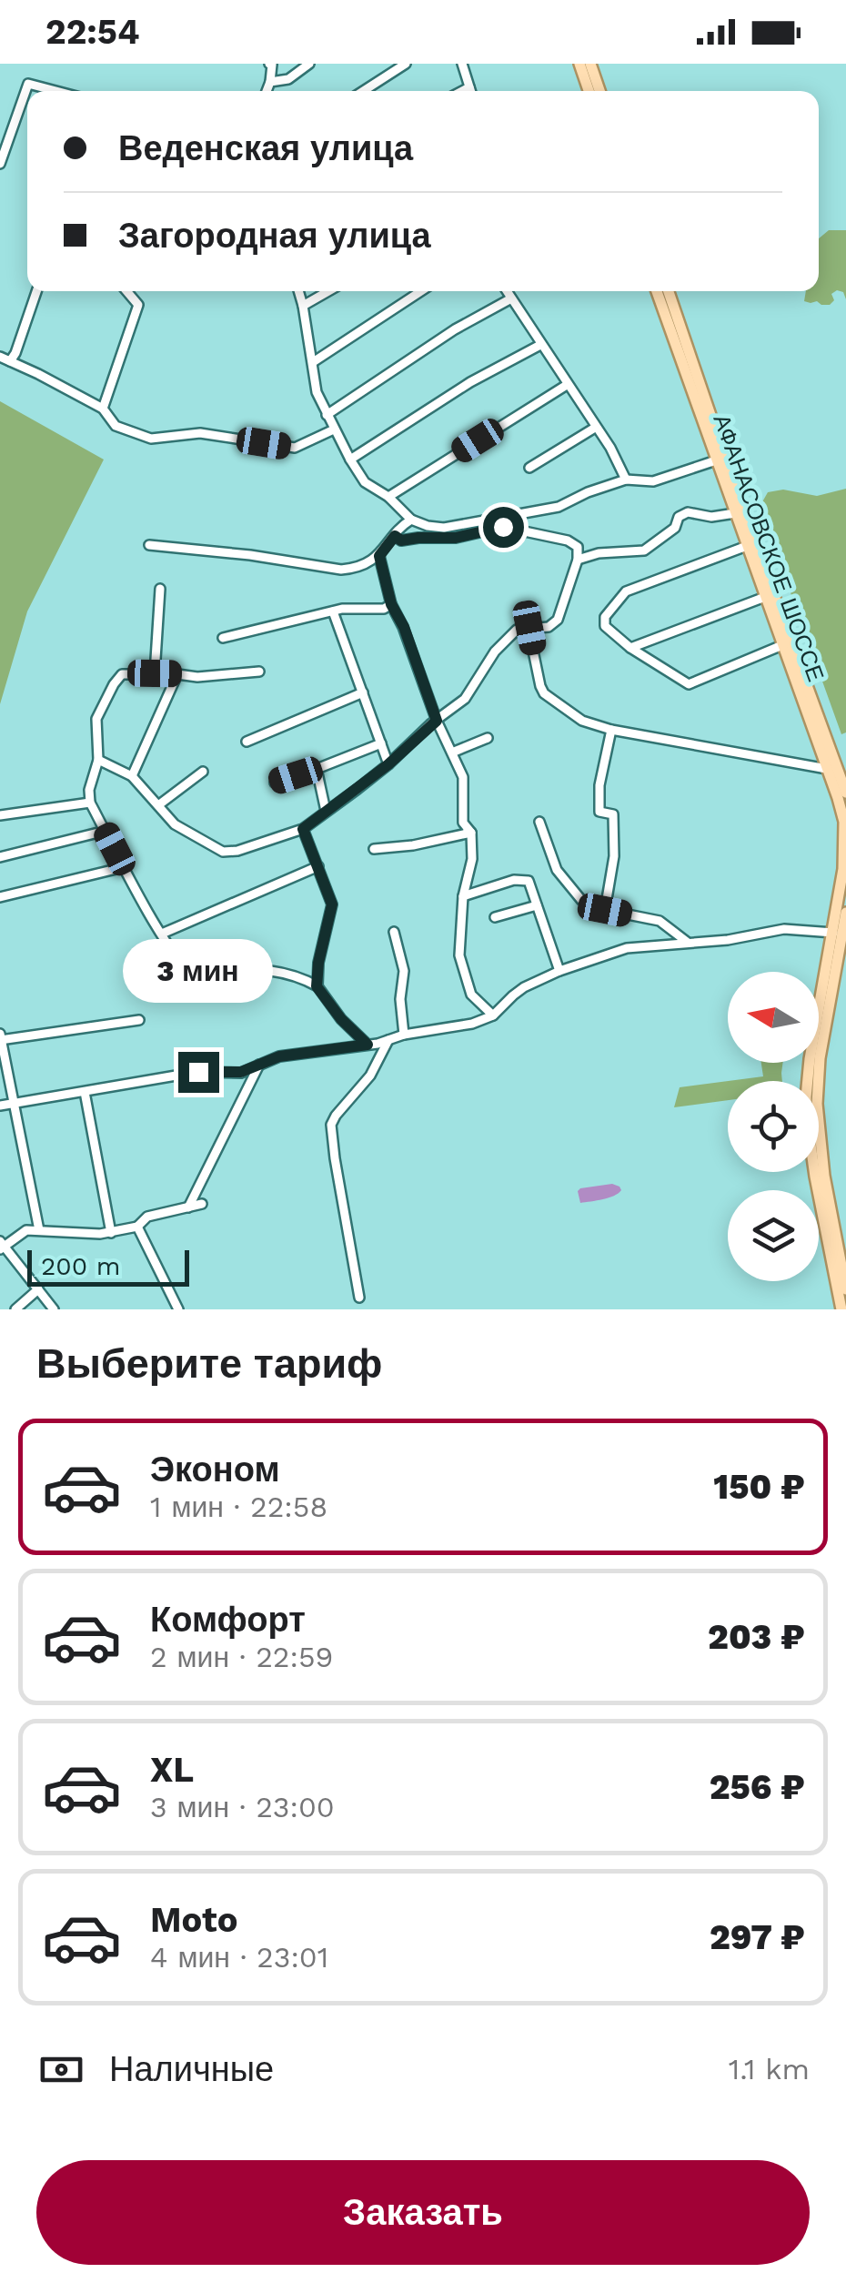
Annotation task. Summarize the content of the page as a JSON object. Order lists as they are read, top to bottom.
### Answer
{
  "streets": {
    "main road": ["АФАНАСОВСКОЕ ШОССЕ"]
  },
  "scale_bar": "200 m",
  "north": "left",
  "page": {
    "status": "22:54",
    "banner": ["Веденская улица", "Загородная улица"],
    "bubble": "3 мин",
    "scale": "200 m",
    "heading": "Выберите тариф",
    "list": [
      {
        "name": "Эконом",
        "note": "1 мин · 22:58",
        "value": "150 ₽"
      },
      {
        "name": "Комфорт",
        "note": "2 мин · 22:59",
        "value": "203 ₽"
      },
      {
        "name": "XL",
        "note": "3 мин · 23:00",
        "value": "256 ₽"
      },
      {
        "name": "Moto",
        "note": "4 мин · 23:01",
        "value": "297 ₽"
      }
    ],
    "pay": ["Наличные", "1.1 km"],
    "buttons": "Заказать"
  }
}
